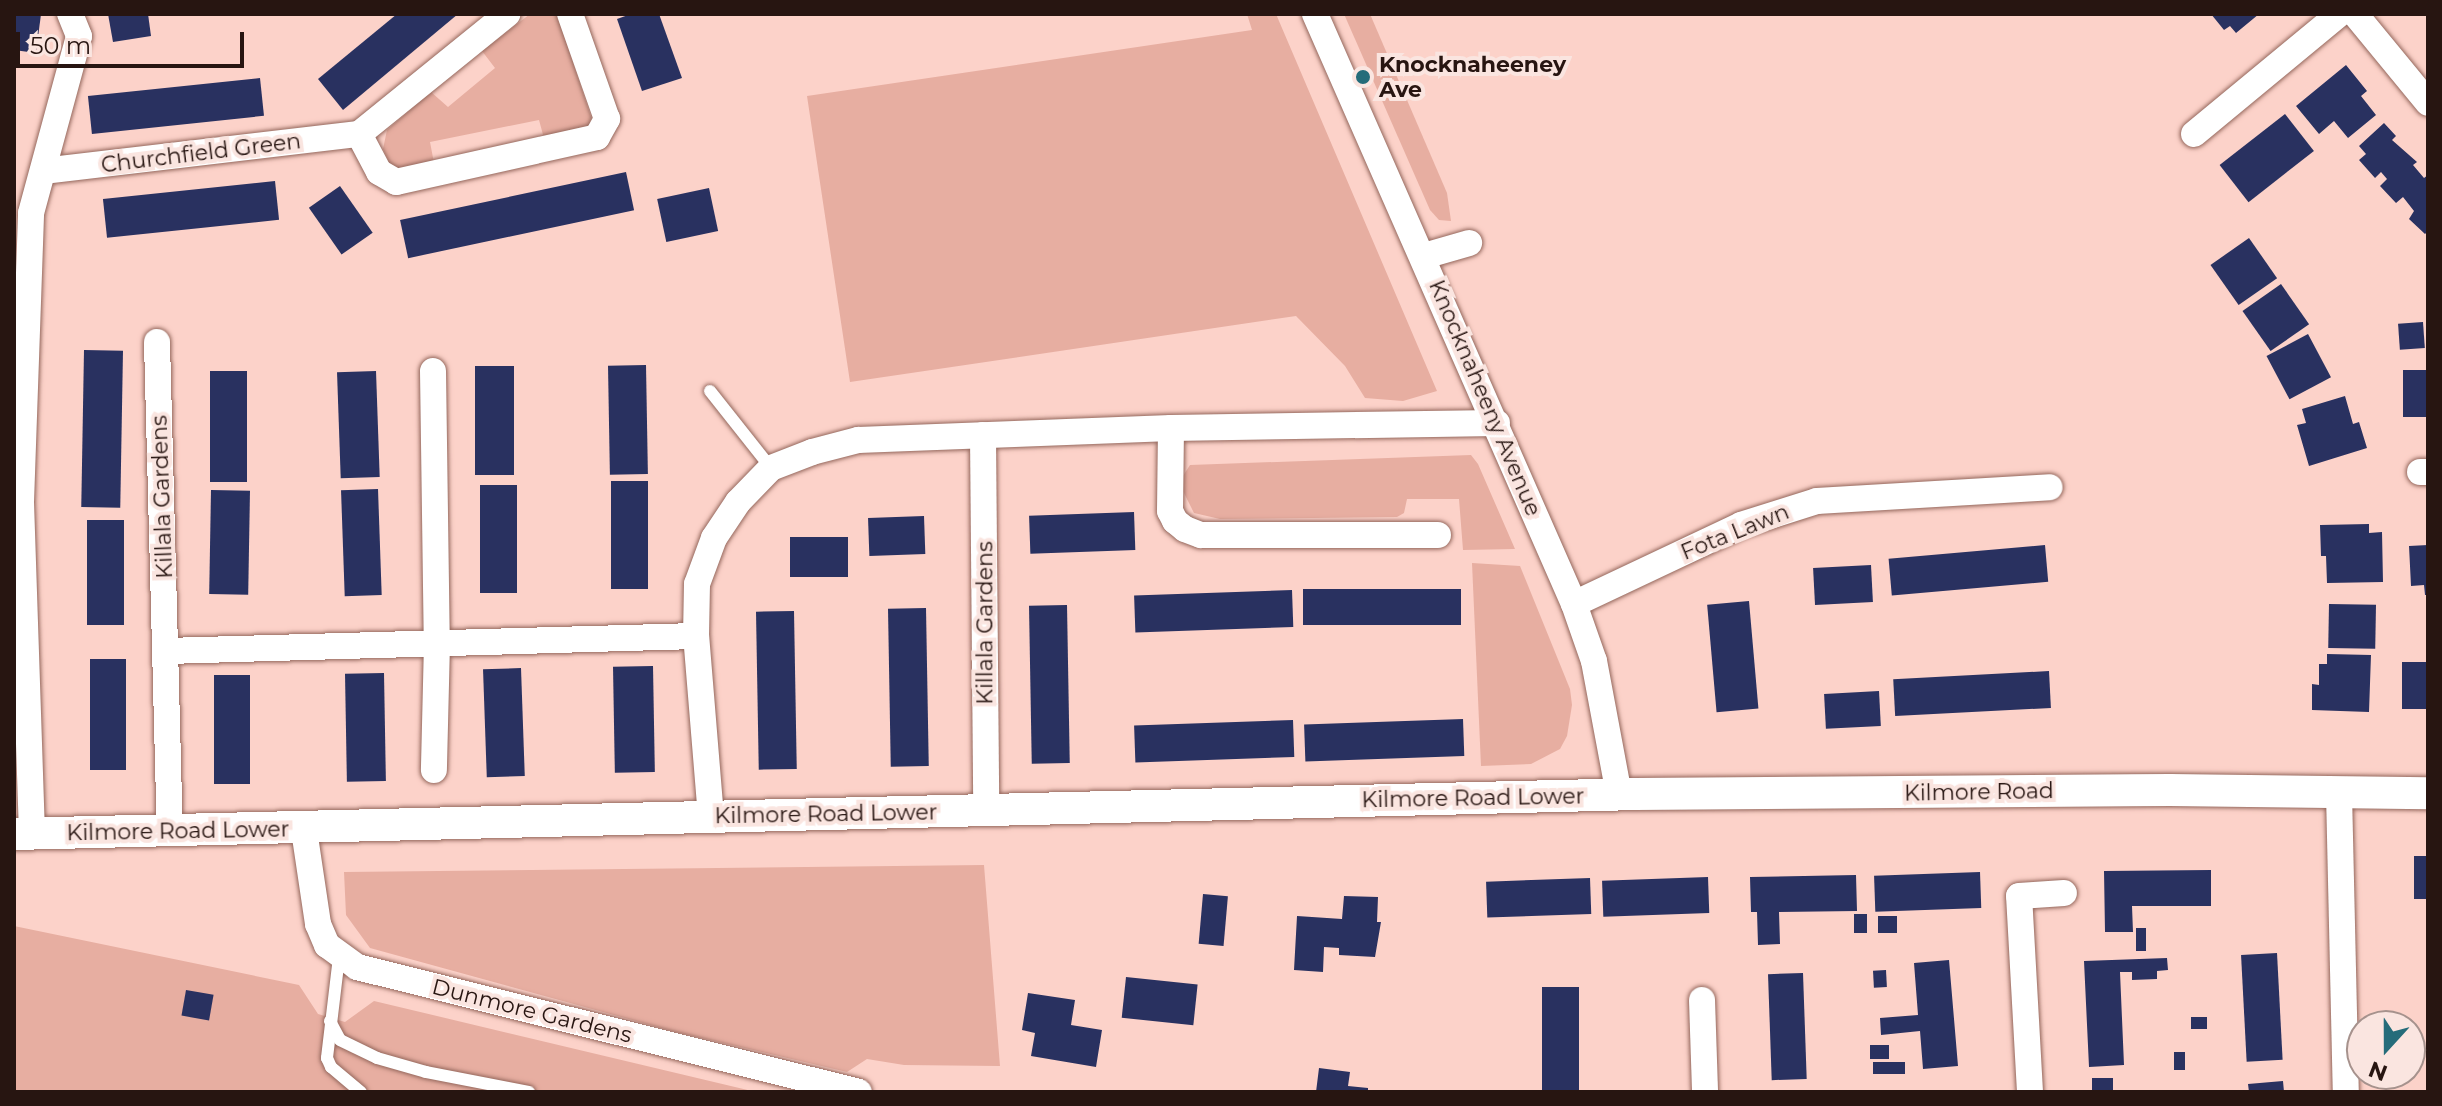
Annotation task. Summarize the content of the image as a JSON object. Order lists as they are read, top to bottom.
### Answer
{
  "streets": {
    "street": [
      "Churchfield Green",
      "Knocknaheeny Avenue",
      "Killala Gardens",
      "Fota Lawn",
      "Kilmore Road",
      "Kilmore Road Lower",
      "Dunmore Gardens"
    ]
  },
  "crossings": [
    ["Knocknaheeny Avenue", "Fota Lawn"],
    ["Knocknaheeny Avenue", "Kilmore Road"],
    ["Knocknaheeny Avenue", "Kilmore Road Lower"],
    ["Killala Gardens", "Kilmore Road Lower"],
    ["Kilmore Road", "Kilmore Road Lower"]
  ],
  "places": ["Knocknaheeney Ave"],
  "scale_bar": "50 m",
  "north": "bottom"
}
